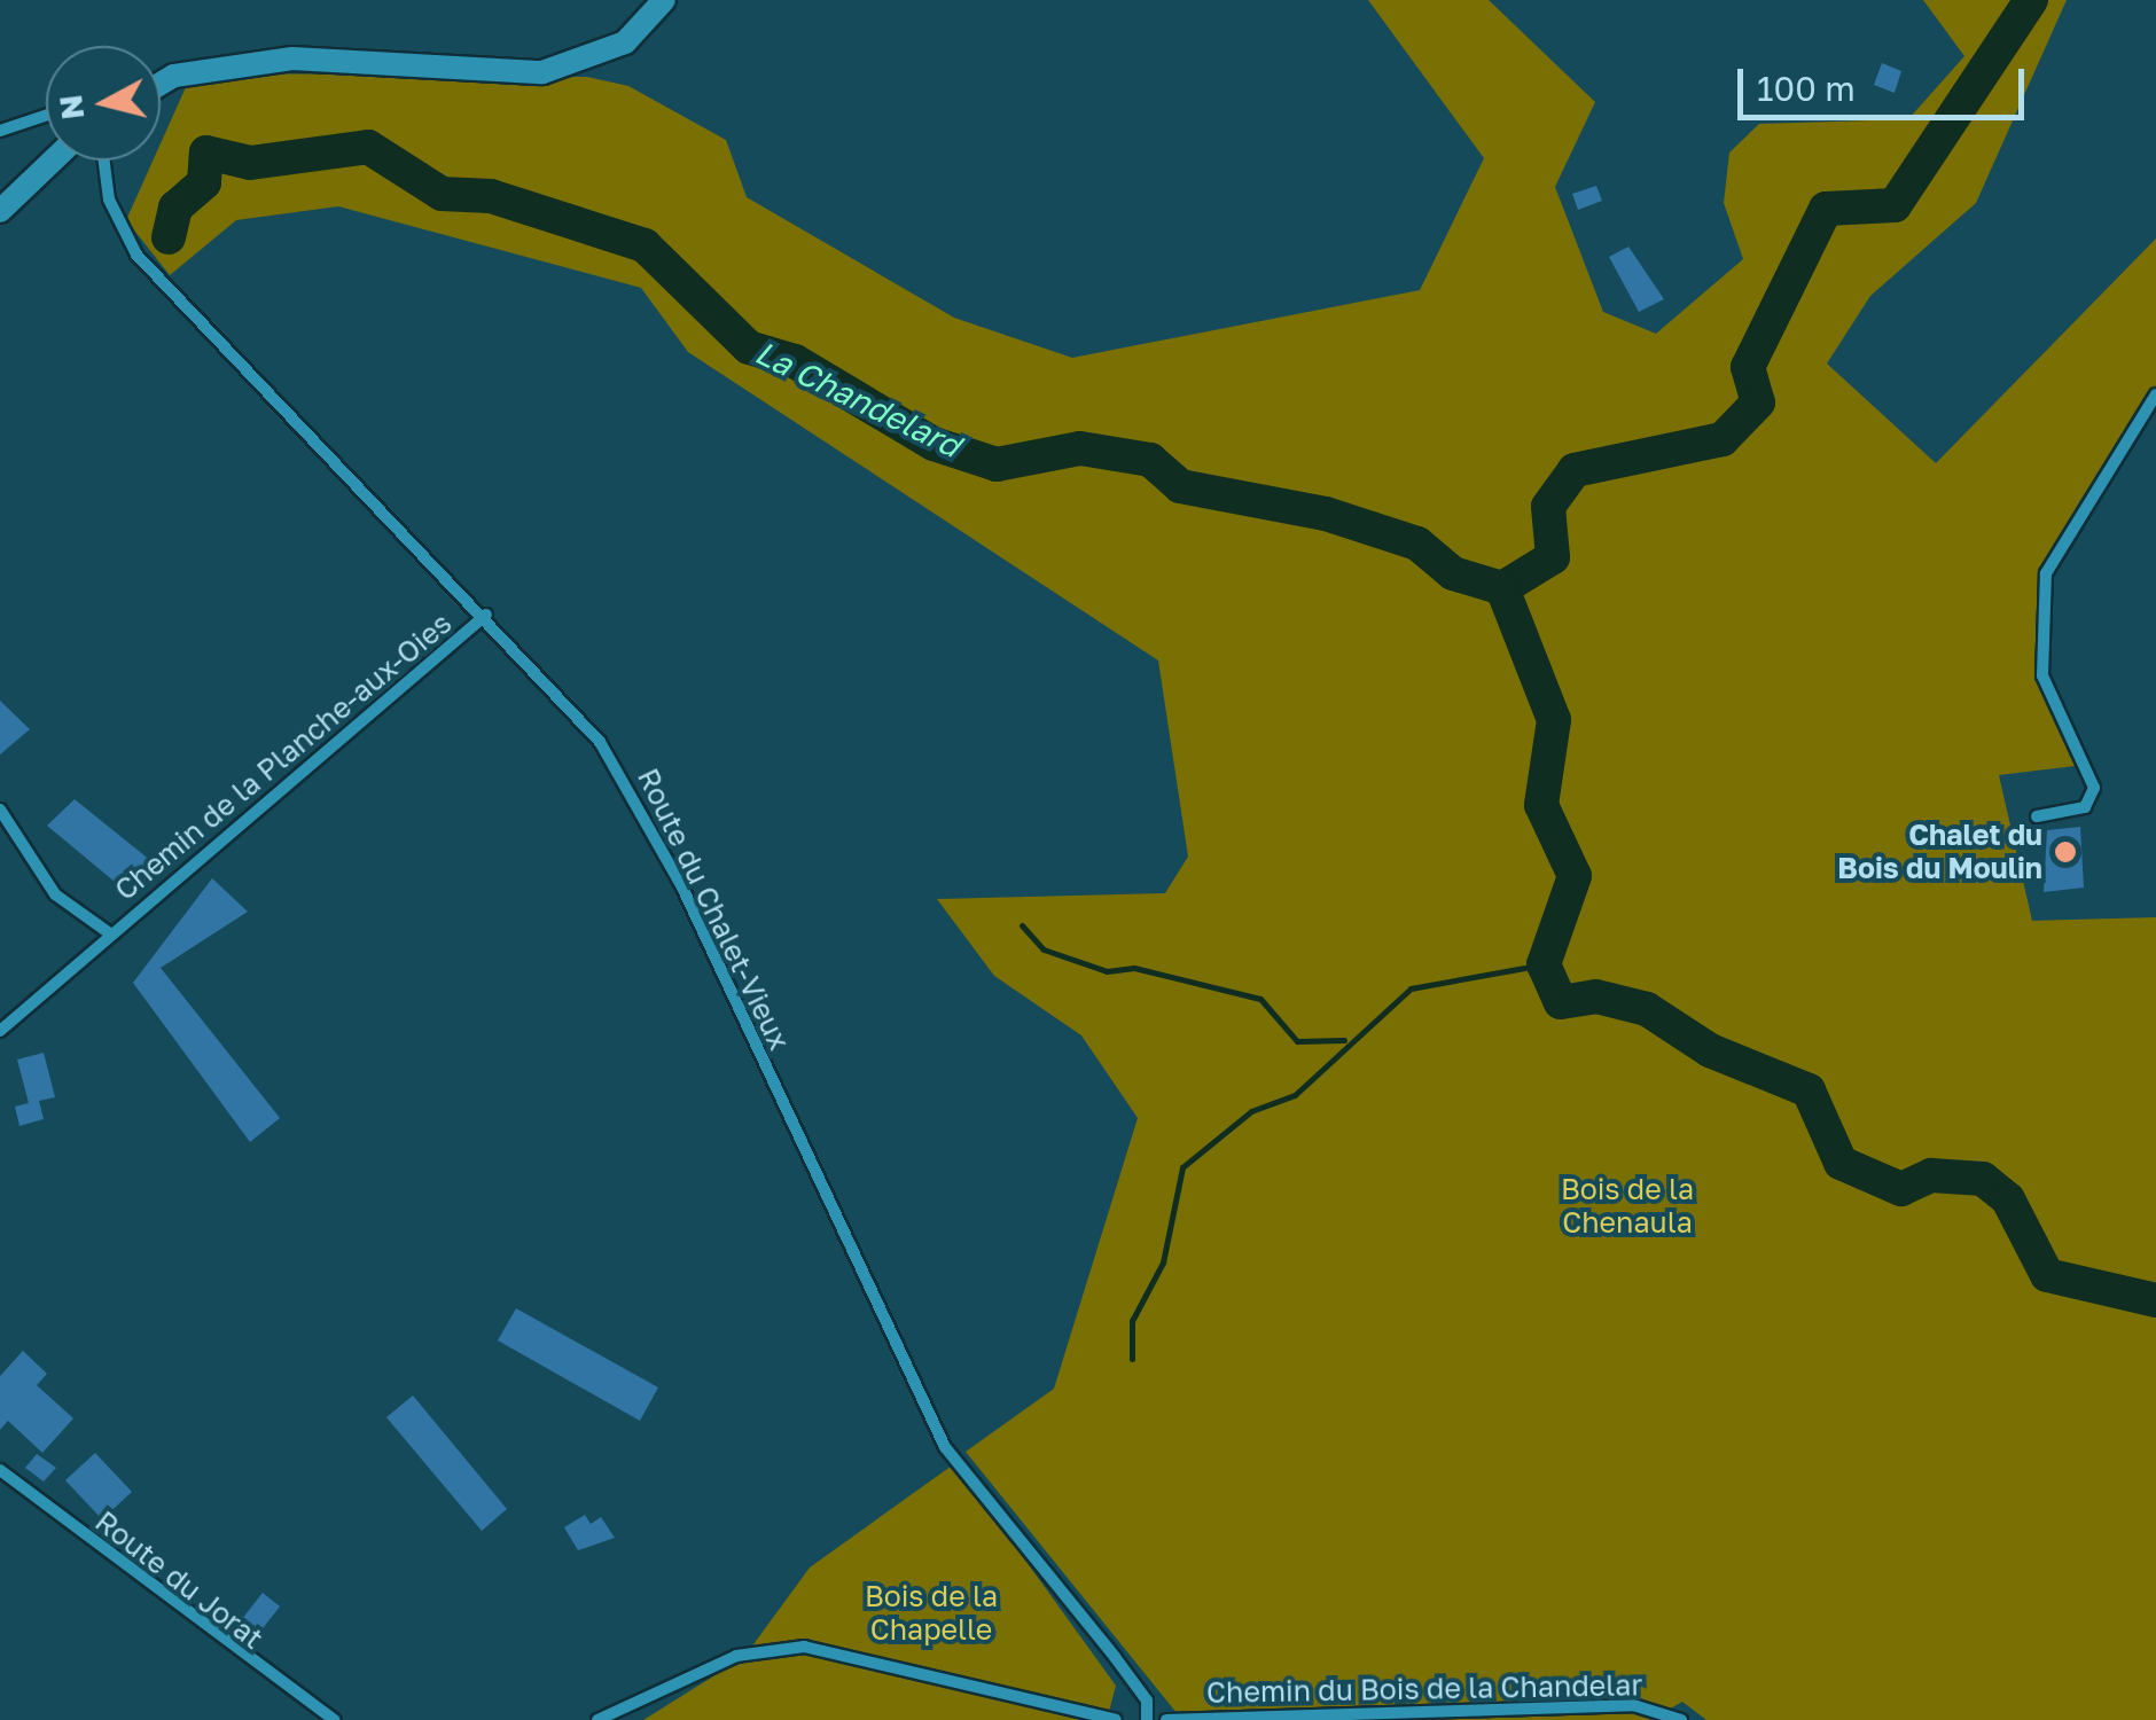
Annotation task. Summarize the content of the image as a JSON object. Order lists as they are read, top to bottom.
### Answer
{
  "streets": {
    "street": [
      "Chemin de la Planche-aux-Oies",
      "Route du Chalet-Vieux",
      "Route du Jorat",
      "Chemin du Bois de la Chandelar"
    ]
  },
  "crossings": [
    ["Chemin de la Planche-aux-Oies", "Route du Chalet-Vieux"]
  ],
  "water": ["La Chandelard"],
  "parks": ["Bois de la Chenaula", "Bois de la Chapelle"],
  "places": ["Chalet du Bois du Moulin"],
  "scale_bar": "100 m",
  "north": "left"
}
